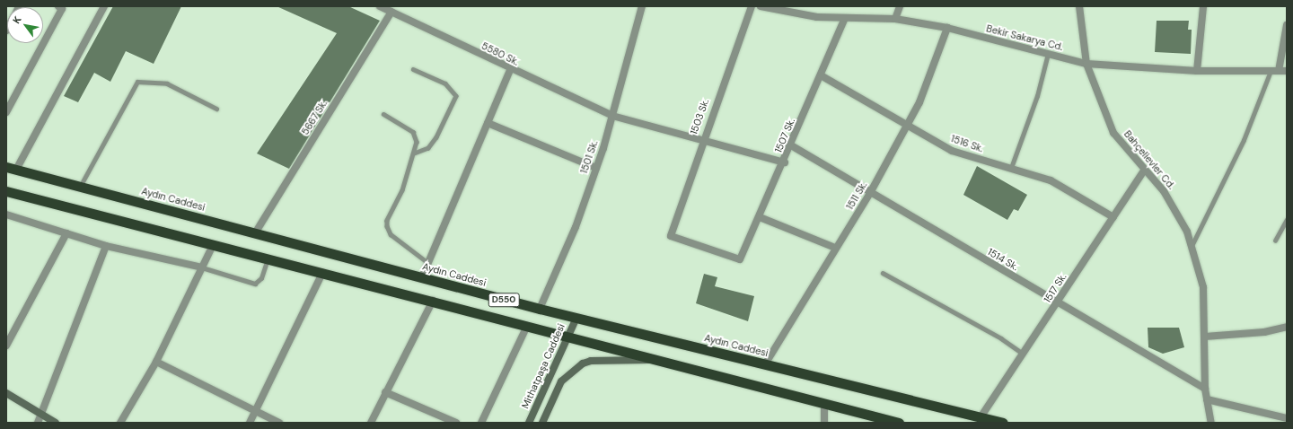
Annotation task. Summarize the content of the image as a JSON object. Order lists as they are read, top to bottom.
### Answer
{
  "streets": {
    "highway": ["Aydın Caddesi", "D550"],
    "main road": ["Mithatpaşa Caddesi"],
    "street": [
      "Bekir Sakarya Cd.",
      "5580 Sk.",
      "1503 Sk.",
      "5667 Sk.",
      "1507 Sk.",
      "1516 Sk.",
      "1501 Sk.",
      "Bahçelievler Cd.",
      "1511 Sk.",
      "1514 Sk.",
      "1517 Sk."
    ]
  },
  "crossings": [
    ["Bekir Sakarya Cd.", "1507 Sk."],
    ["Bekir Sakarya Cd.", "Bahçelievler Cd."],
    ["Bekir Sakarya Cd.", "1511 Sk."],
    ["5580 Sk.", "1503 Sk."],
    ["5580 Sk.", "5667 Sk."],
    ["5580 Sk.", "1507 Sk."],
    ["5580 Sk.", "1501 Sk."],
    ["1503 Sk.", "1507 Sk."],
    ["5667 Sk.", "Aydın Caddesi"],
    ["1507 Sk.", "1516 Sk."],
    ["1507 Sk.", "1514 Sk."],
    ["1516 Sk.", "1511 Sk."],
    ["1516 Sk.", "1517 Sk."],
    ["1501 Sk.", "Aydın Caddesi"],
    ["Bahçelievler Cd.", "1514 Sk."],
    ["Bahçelievler Cd.", "1517 Sk."],
    ["1511 Sk.", "Aydın Caddesi"],
    ["1511 Sk.", "1514 Sk."],
    ["Aydın Caddesi", "1517 Sk."],
    ["Aydın Caddesi", "Mithatpaşa Caddesi"],
    ["1514 Sk.", "1517 Sk."],
    ["D550", "Mithatpaşa Caddesi"]
  ],
  "north": "top left"
}
